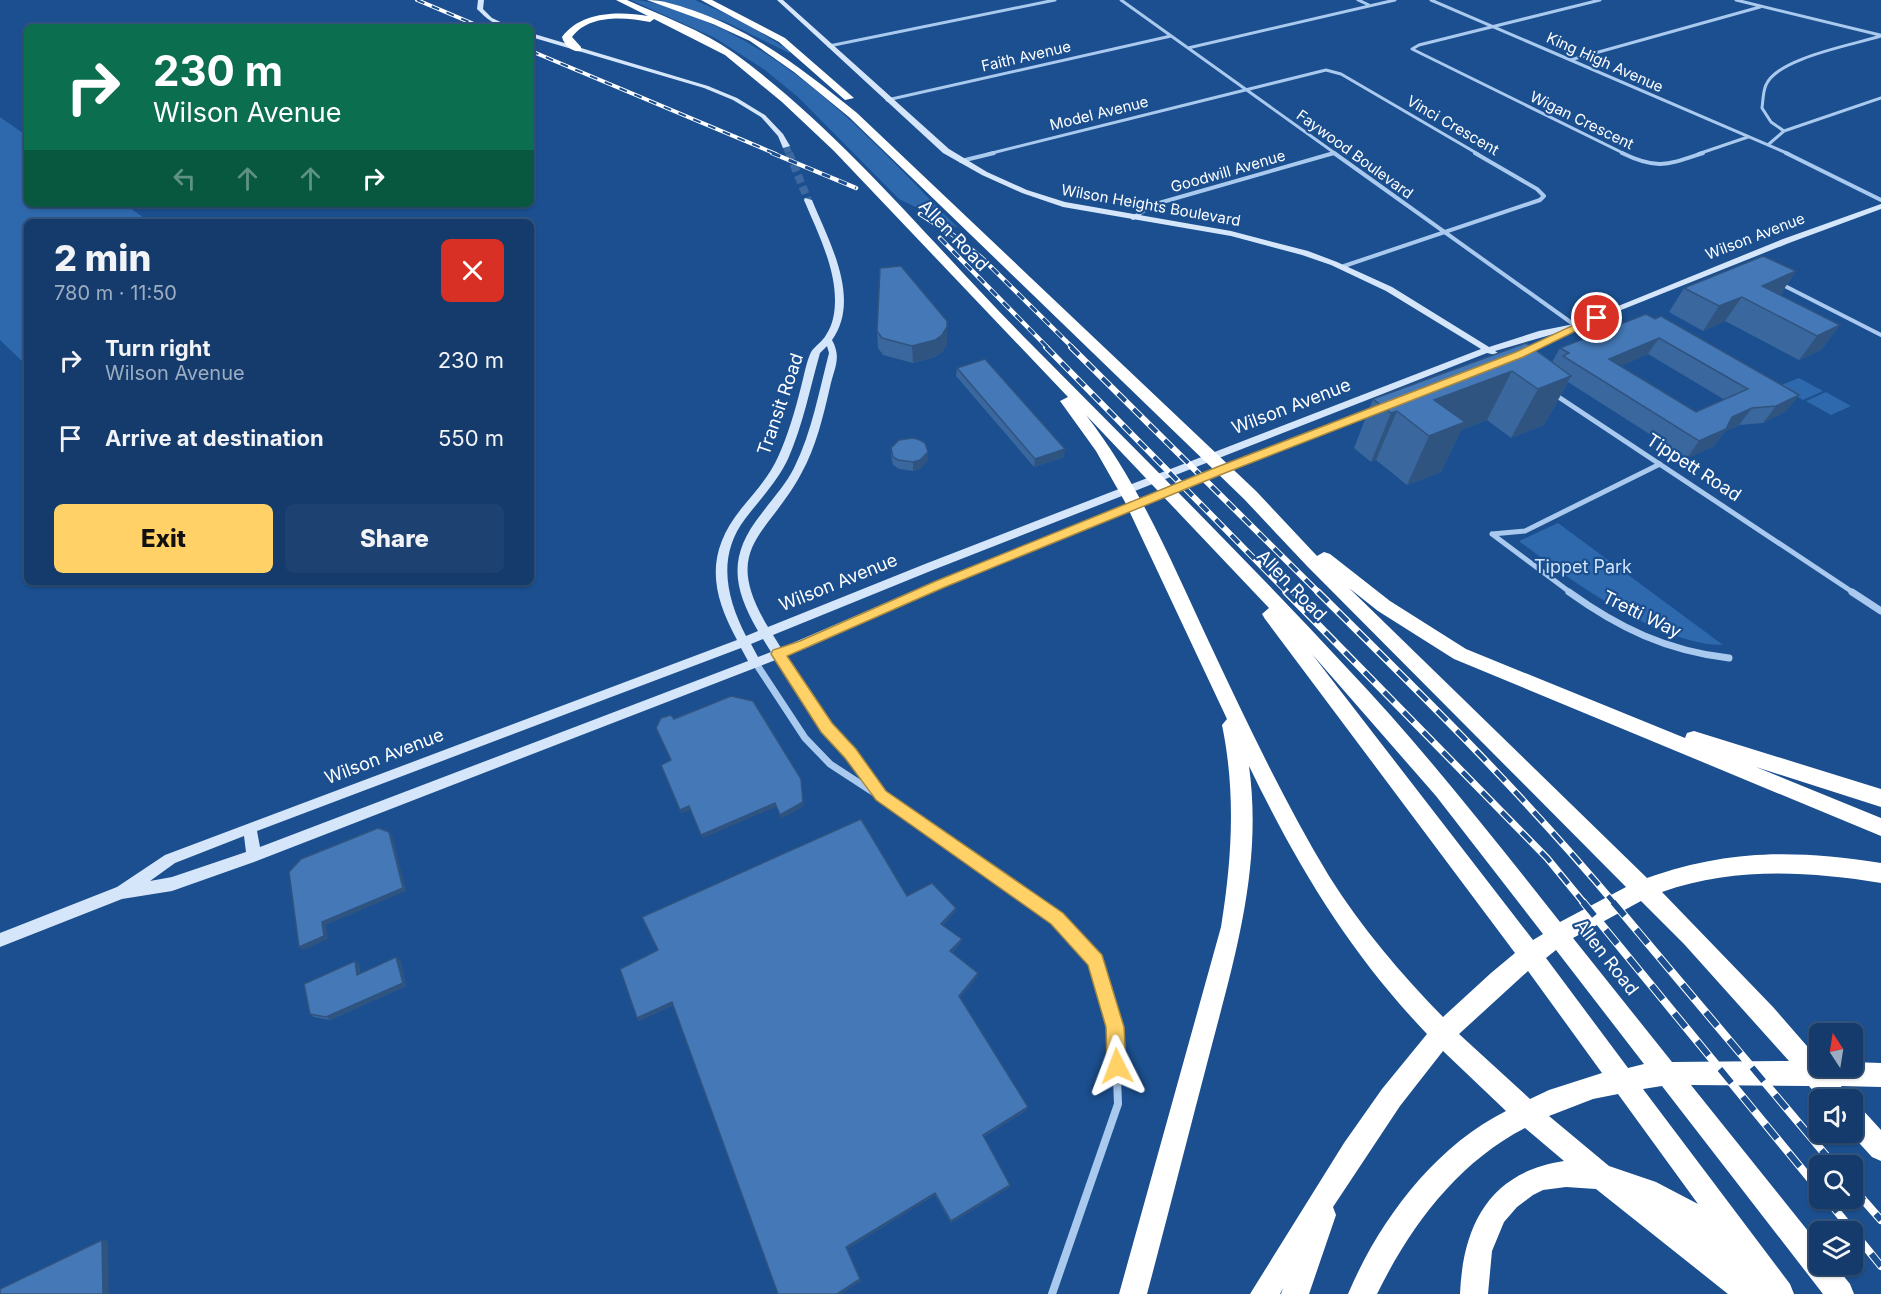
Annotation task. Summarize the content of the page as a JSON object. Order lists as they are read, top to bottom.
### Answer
{
  "streets": {
    "highway": ["Allen Road"],
    "main road": ["Wilson Heights Boulevard", "Wilson Avenue", "Transit Road"],
    "street": [
      "Faith Avenue",
      "King High Avenue",
      "Model Avenue",
      "Wigan Crescent",
      "Vinci Crescent",
      "Faywood Boulevard",
      "Goodwill Avenue",
      "Tippett Road",
      "Tretti Way"
    ]
  },
  "crossings": [
    ["Faith Avenue", "Faywood Boulevard"],
    ["Faith Avenue", "Wilson Heights Boulevard"],
    ["King High Avenue", "Wigan Crescent"],
    ["Model Avenue", "Vinci Crescent"],
    ["Model Avenue", "Faywood Boulevard"],
    ["Model Avenue", "Wilson Heights Boulevard"],
    ["Vinci Crescent", "Faywood Boulevard"],
    ["Faywood Boulevard", "Goodwill Avenue"],
    ["Faywood Boulevard", "Wilson Avenue"],
    ["Goodwill Avenue", "Wilson Heights Boulevard"],
    ["Wilson Heights Boulevard", "Wilson Avenue"],
    ["Wilson Avenue", "Transit Road"],
    ["Tippett Road", "Tretti Way"]
  ],
  "parks": ["Tippet Park"],
  "north": "top",
  "page": {
    "turn": ["230 m", "Wilson Avenue"],
    "heading": ["2 min", "780 m · 11:50"],
    "list": [
      {
        "name": "Turn right",
        "note": "Wilson Avenue",
        "value": "230 m"
      },
      {
        "name": "Arrive at destination",
        "value": "550 m"
      }
    ],
    "buttons": ["Exit", "Share"]
  }
}
